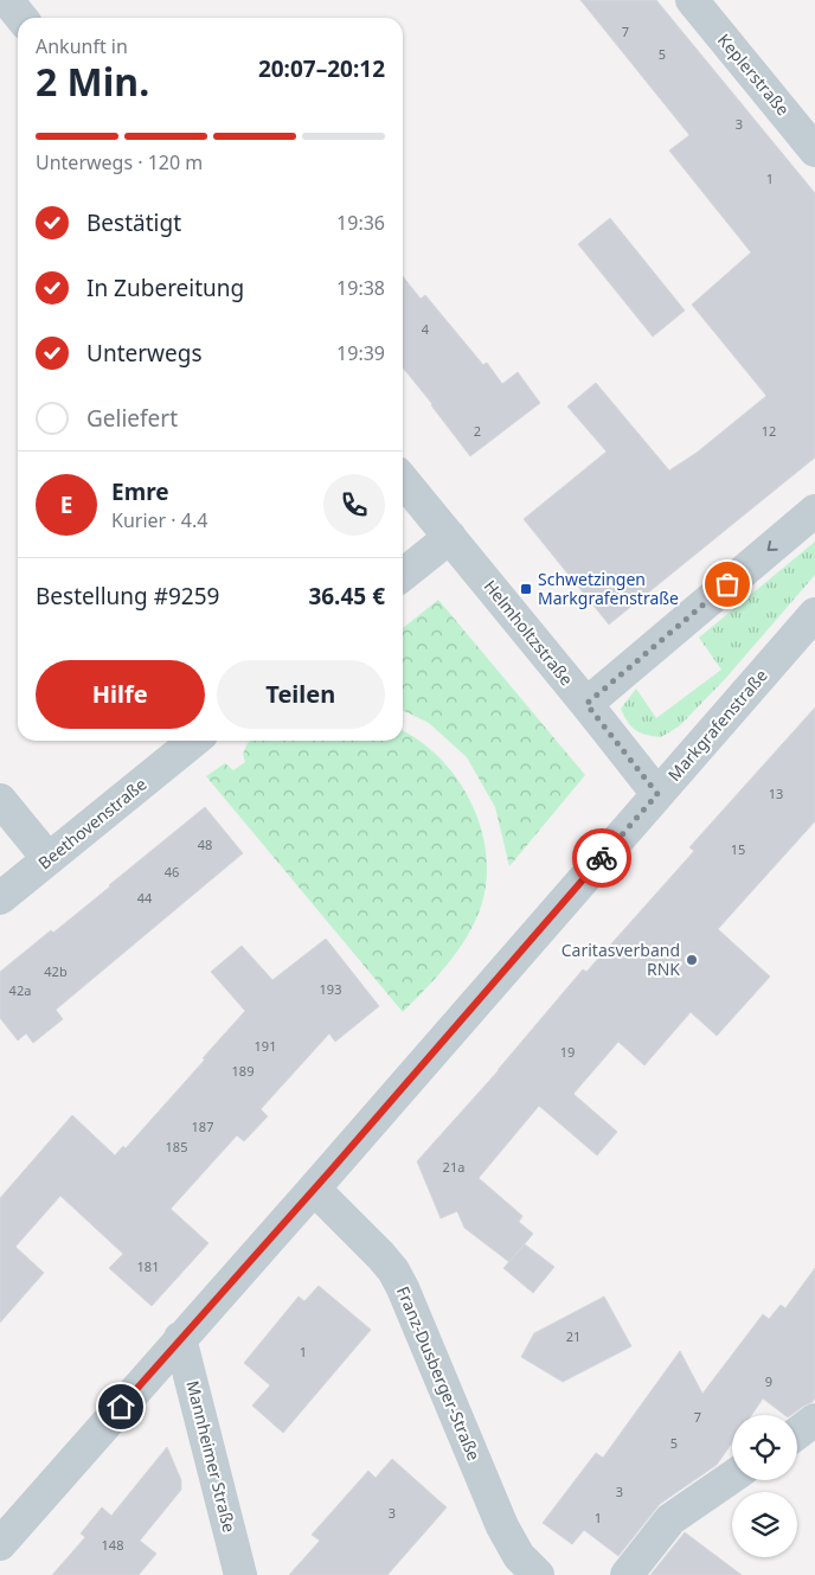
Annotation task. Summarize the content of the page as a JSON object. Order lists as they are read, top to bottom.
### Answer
{
  "streets": {
    "street": [
      "Keplerstraße",
      "Helmholtzstraße",
      "Markgrafenstraße",
      "Beethovenstraße",
      "Franz-Dusberger-Straße",
      "Mannheimer Straße"
    ]
  },
  "crossings": [
    ["Helmholtzstraße", "Markgrafenstraße"],
    ["Markgrafenstraße", "Franz-Dusberger-Straße"]
  ],
  "places": {
    "transit": ["Schwetzingen Markgrafenstraße"],
    "other": ["Caritasverband RNK"]
  },
  "house_numbers": [
    "7",
    "5",
    "3",
    "1",
    "4",
    "2",
    "12",
    "13",
    "48",
    "15",
    "46",
    "44",
    "42b",
    "193",
    "42a",
    "191",
    "19",
    "189",
    "187",
    "185",
    "21a",
    "181",
    "21",
    "1",
    "9",
    "7",
    "5",
    "3",
    "3",
    "1",
    "148"
  ],
  "page": {
    "heading": ["2 Min.", "Ankunft in", "20:07–20:12"],
    "panel": [
      "Emre",
      "Kurier · 4.4",
      "Bestellung #9259",
      "36.45 €"
    ],
    "bar": "Unterwegs · 120 m",
    "list": [
      ["Bestätigt", "19:36"],
      ["In Zubereitung", "19:38"],
      ["Unterwegs", "19:39"],
      "Geliefert"
    ],
    "round": "E",
    "buttons": ["Hilfe", "Teilen"]
  }
}
